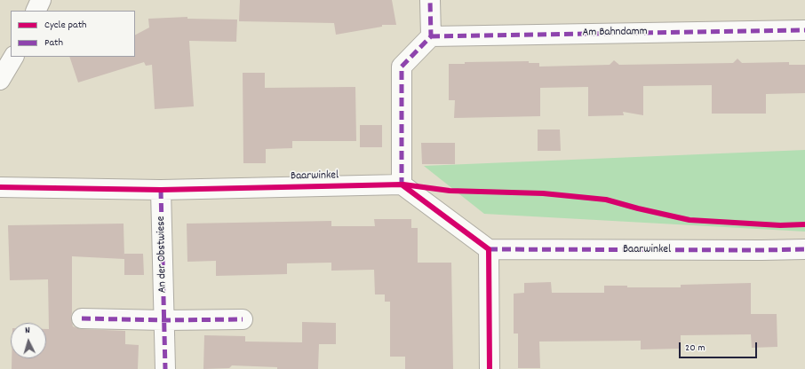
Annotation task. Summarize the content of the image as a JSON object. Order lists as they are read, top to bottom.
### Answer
{
  "streets": {
    "street": ["Am Bahndamm", "Baarwinkel", "An der Obstwiese"]
  },
  "crossings": [
    ["Baarwinkel", "An der Obstwiese"]
  ],
  "legend": ["Cycle path", "Path"],
  "scale_bar": "20 m",
  "north": "top"
}
